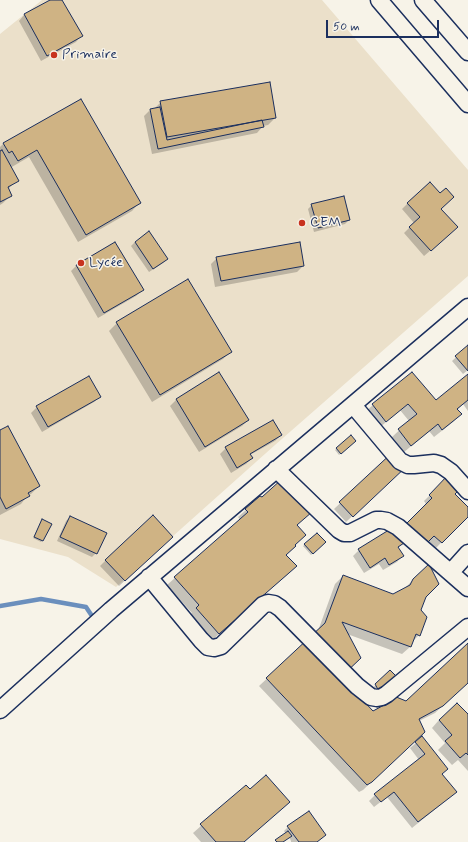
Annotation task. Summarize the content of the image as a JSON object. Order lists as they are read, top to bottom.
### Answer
{
  "places": ["Primaire", "CEM", "Lycée"],
  "scale_bar": "50 m"
}
